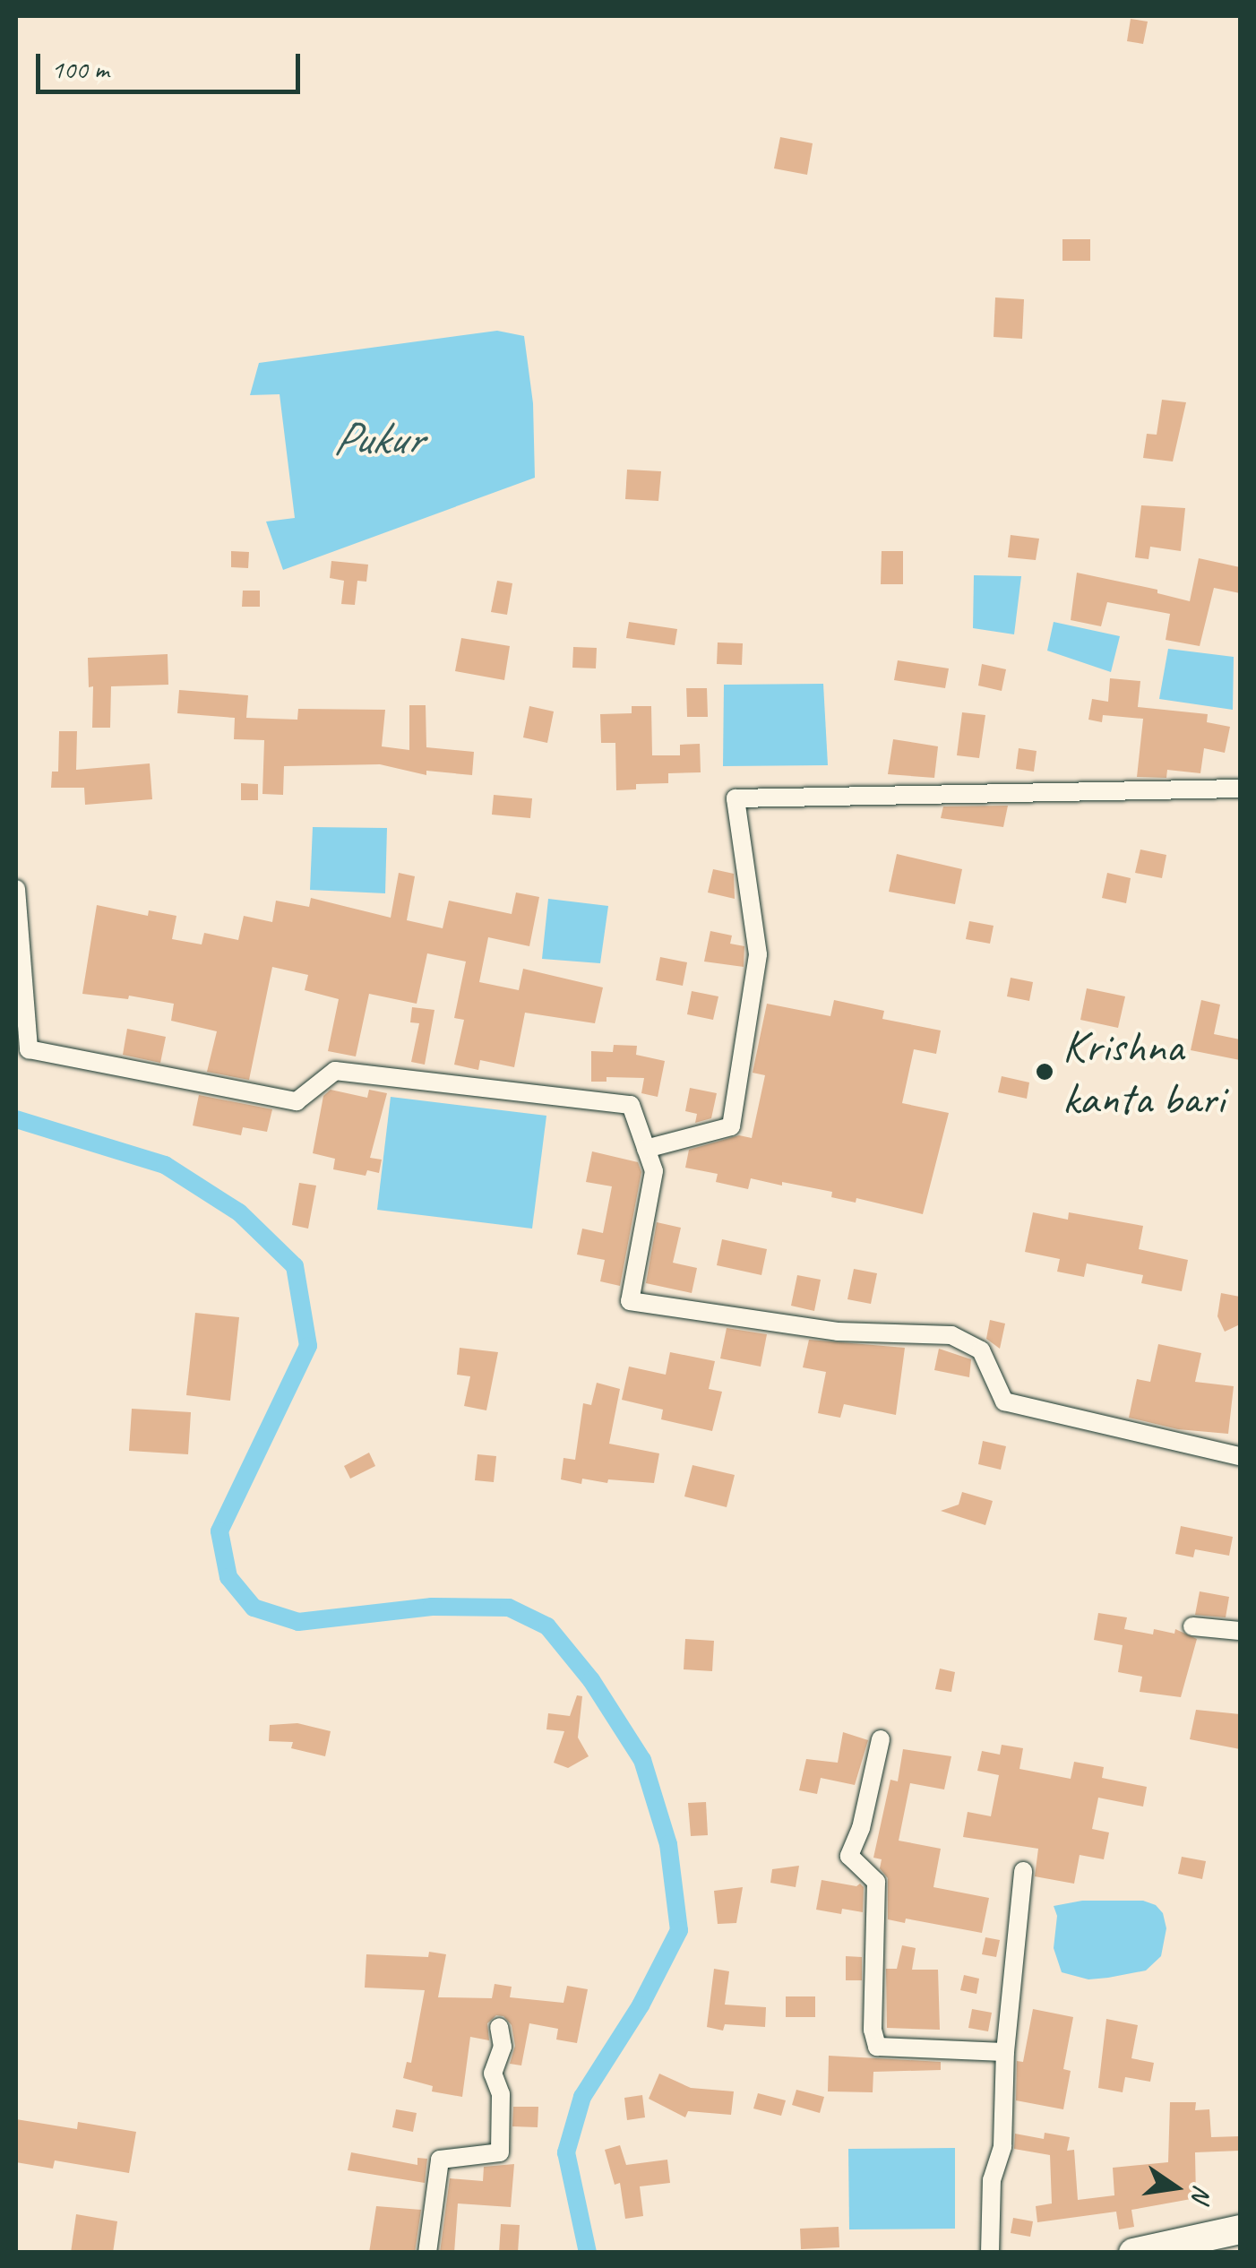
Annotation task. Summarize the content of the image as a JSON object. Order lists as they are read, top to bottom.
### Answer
{
  "water": ["Pukur"],
  "places": ["Krishna kanta bari"],
  "scale_bar": "100 m",
  "north": "right"
}
